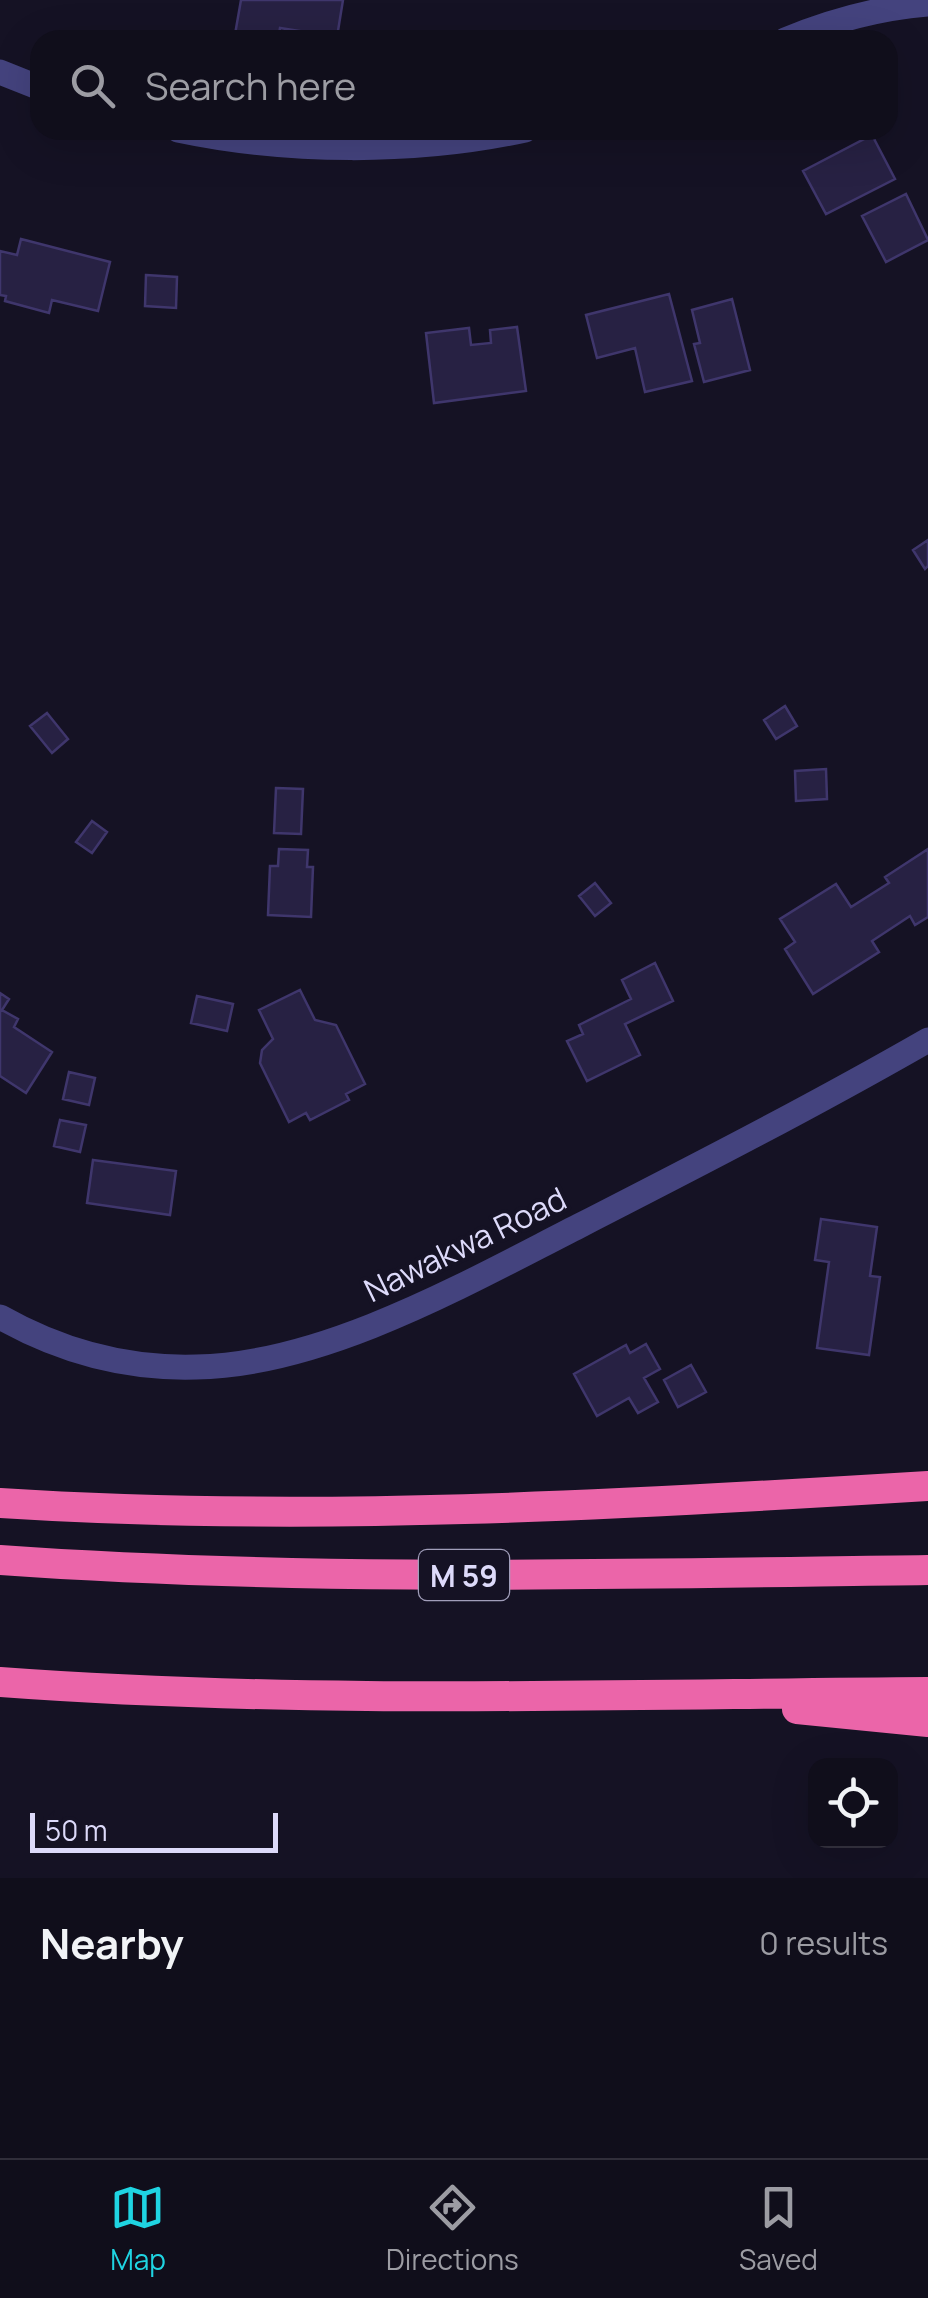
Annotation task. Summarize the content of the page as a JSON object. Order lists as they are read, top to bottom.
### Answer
{
  "streets": {
    "highway": ["M 59"],
    "street": ["Nawakwa Road"]
  },
  "scale_bar": "50 m",
  "page": {
    "search": "Search here",
    "scale": "50 m",
    "heading": ["Nearby", "0 results"],
    "nav": ["Map", "Directions", "Saved"]
  }
}
